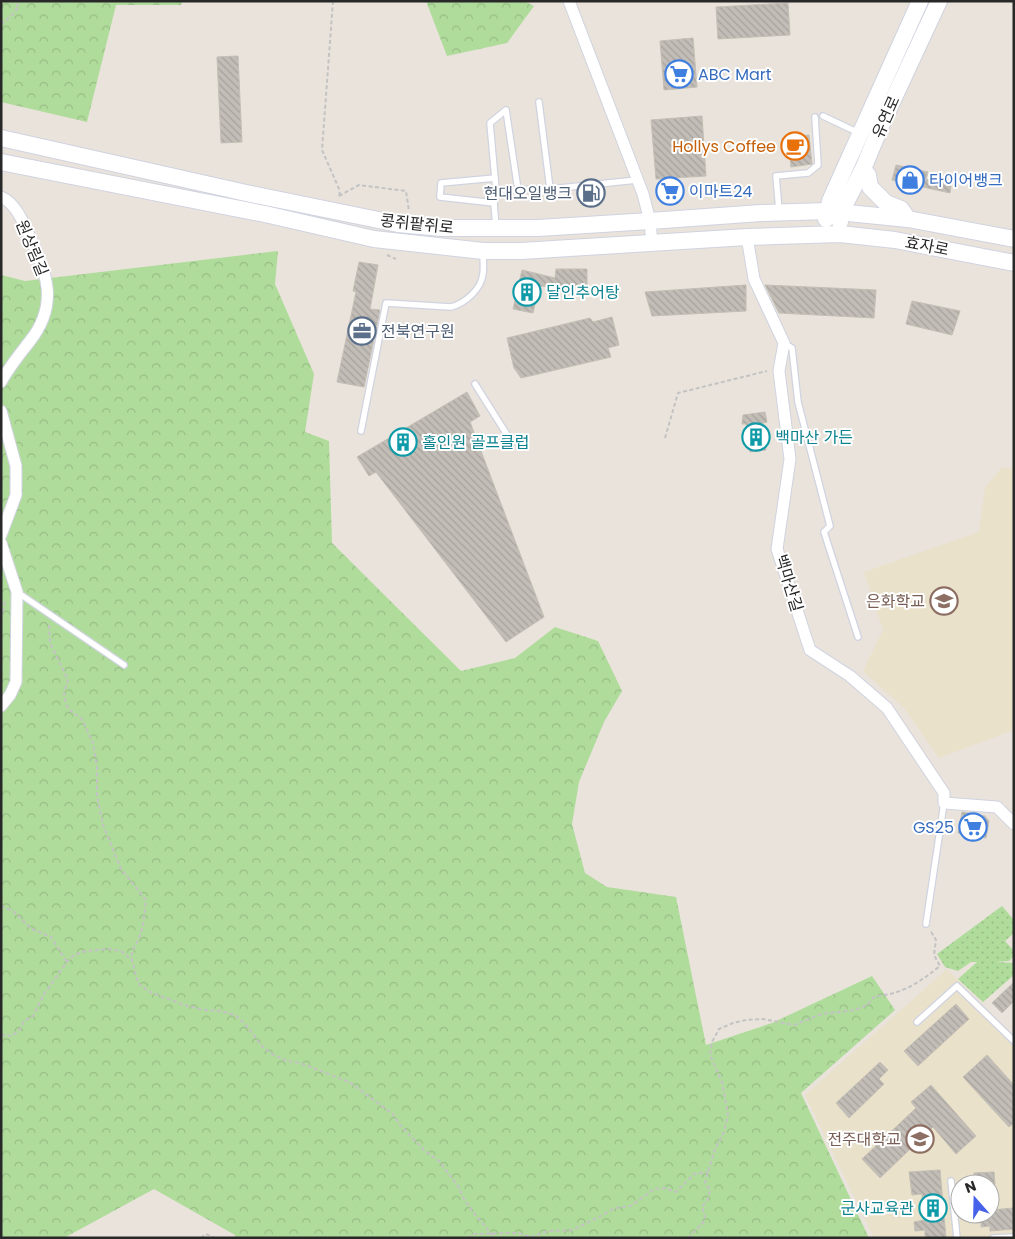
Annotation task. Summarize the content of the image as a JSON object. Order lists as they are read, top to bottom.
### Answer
{
  "streets": {
    "main road": ["유연로", "콩쥐팥쥐로", "효자로"],
    "street": ["원상림길", "백마산길"]
  },
  "crossings": [
    ["유연로", "콩쥐팥쥐로"],
    ["유연로", "효자로"],
    ["콩쥐팥쥐로", "효자로"]
  ],
  "places": {
    "supermarket": ["ABC Mart", "이마트24", "GS25"],
    "cafe": ["Hollys Coffee"],
    "shop": ["타이어뱅크"],
    "fuel station": ["현대오일뱅크"],
    "building": [
      "달인추어탕",
      "백마산 가든",
      "홀인원 골프클럽",
      "군사교육관"
    ],
    "office": ["전북연구원"],
    "school or university": ["은화학교", "전주대학교"]
  },
  "north": "top"
}
